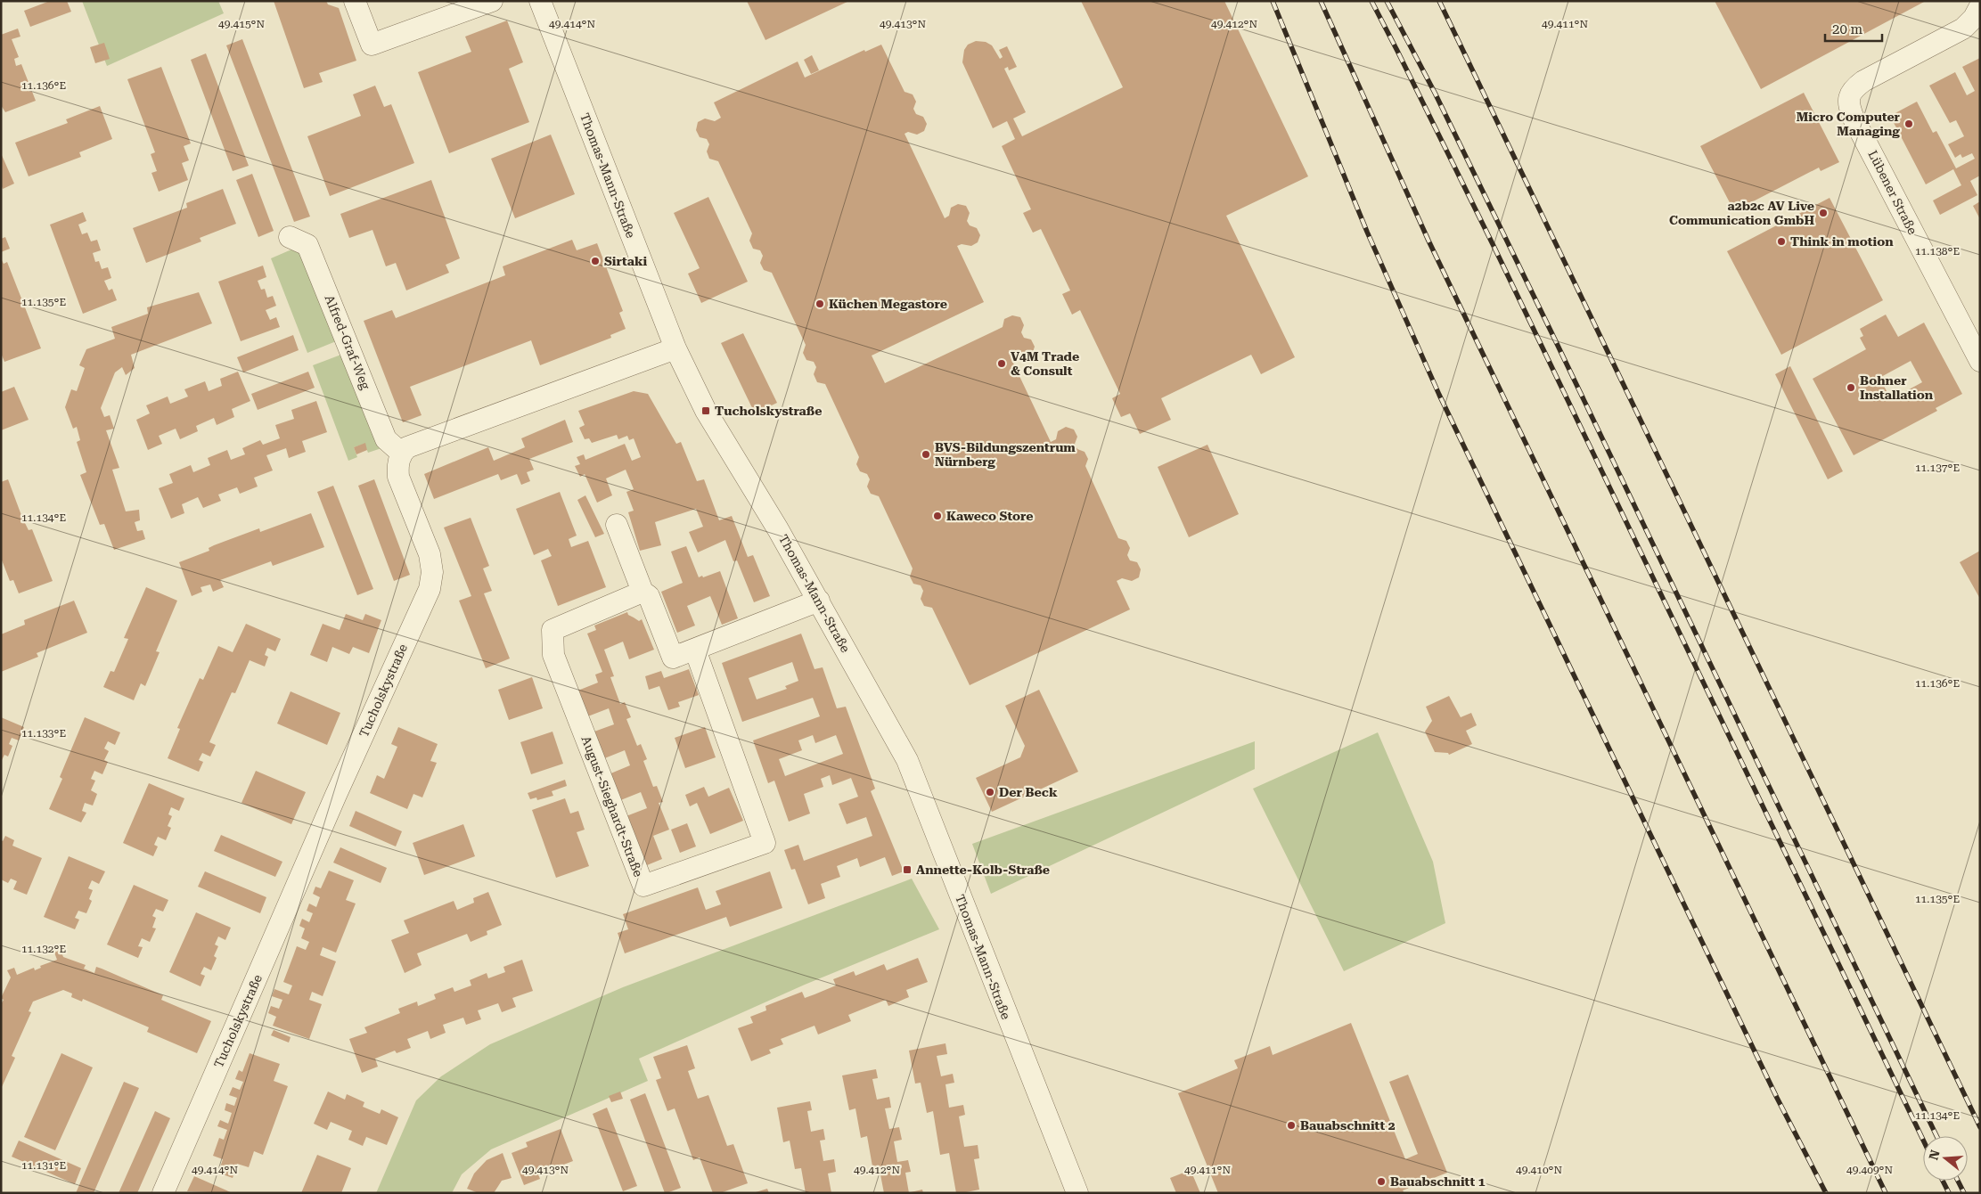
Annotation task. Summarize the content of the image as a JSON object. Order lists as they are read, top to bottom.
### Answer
{
  "streets": {
    "street": [
      "Thomas-Mann-Straße",
      "Lübener Straße",
      "Alfred-Graf-Weg",
      "Tucholskystraße",
      "August-Sieghardt-Straße"
    ]
  },
  "crossings": [
    ["Alfred-Graf-Weg", "Tucholskystraße"]
  ],
  "places": {
    "other": [
      "Micro Computer Managing",
      "a2b2c AV Live Communication GmbH",
      "Think in motion",
      "Sirtaki",
      "Küchen Megastore",
      "V4M Trade & Consult",
      "Bohner Installation",
      "BVS-Bildungszentrum Nürnberg",
      "Kaweco Store",
      "Der Beck",
      "Bauabschnitt 2",
      "Bauabschnitt 1"
    ],
    "transit": ["Tucholskystraße", "Annette-Kolb-Straße"]
  },
  "scale_bar": "20 m",
  "north": "left",
  "coordinates": [
    "49.415°N",
    "49.414°N",
    "49.413°N",
    "49.412°N",
    "49.411°N",
    "11.136°E",
    "11.138°E",
    "11.135°E",
    "11.137°E",
    "11.134°E",
    "11.133°E",
    "11.132°E",
    "11.131°E",
    "49.410°N",
    "49.409°N"
  ]
}
